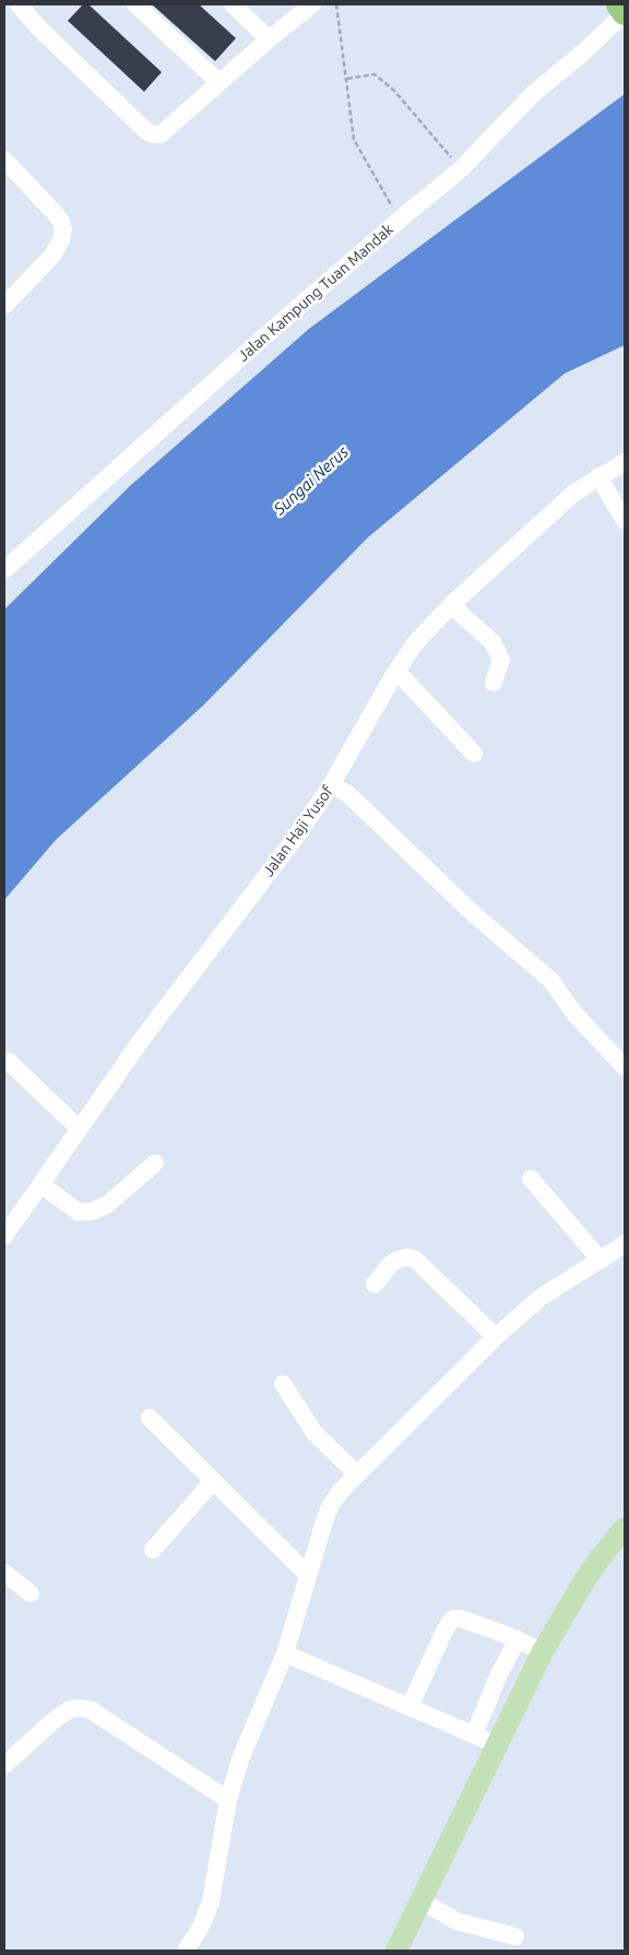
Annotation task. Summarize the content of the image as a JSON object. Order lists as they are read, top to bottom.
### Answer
{
  "streets": {
    "street": ["Jalan Kampung Tuan Mandak", "Jalan Haji Yusof"]
  },
  "water": ["Sungai Nerus"]
}
